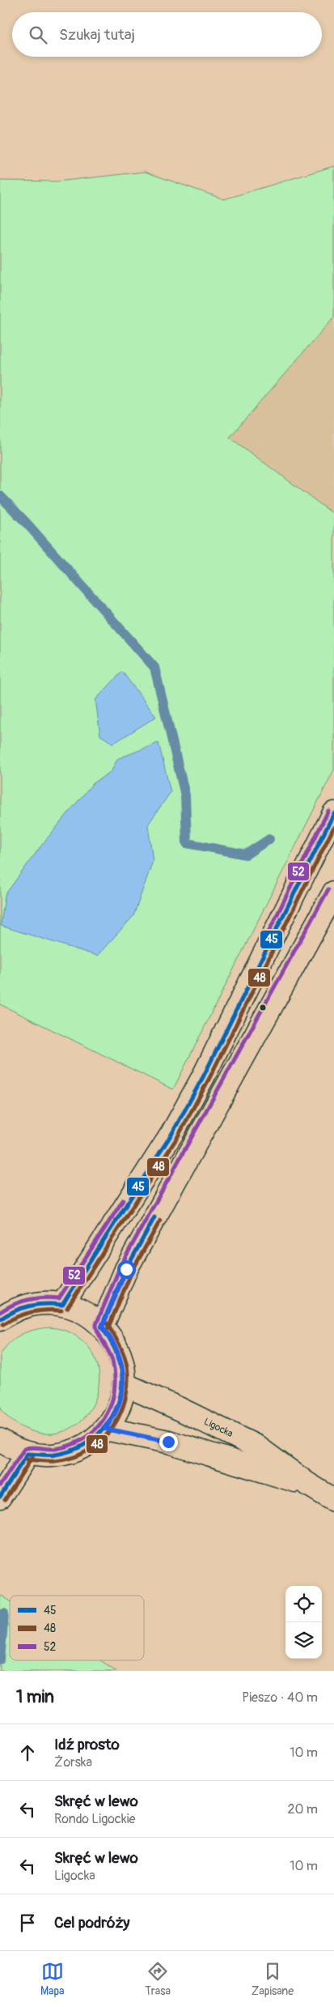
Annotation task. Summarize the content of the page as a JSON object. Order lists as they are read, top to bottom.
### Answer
{
  "streets": {
    "main road": ["Ligocka"]
  },
  "lines": ["transit line 52", "transit line 45", "transit line 48"],
  "legend": ["45", "48", "52"],
  "page": {
    "search": "Szukaj tutaj",
    "heading": ["1 min", "Pieszo · 40 m"],
    "list": [
      ["Idź prosto", "Żorska", "10 m"],
      ["Skręć w lewo", "Rondo Ligockie", "20 m"],
      ["Skręć w lewo", "Ligocka", "10 m"],
      "Cel podróży"
    ],
    "nav": ["Mapa", "Trasa", "Zapisane"]
  }
}
